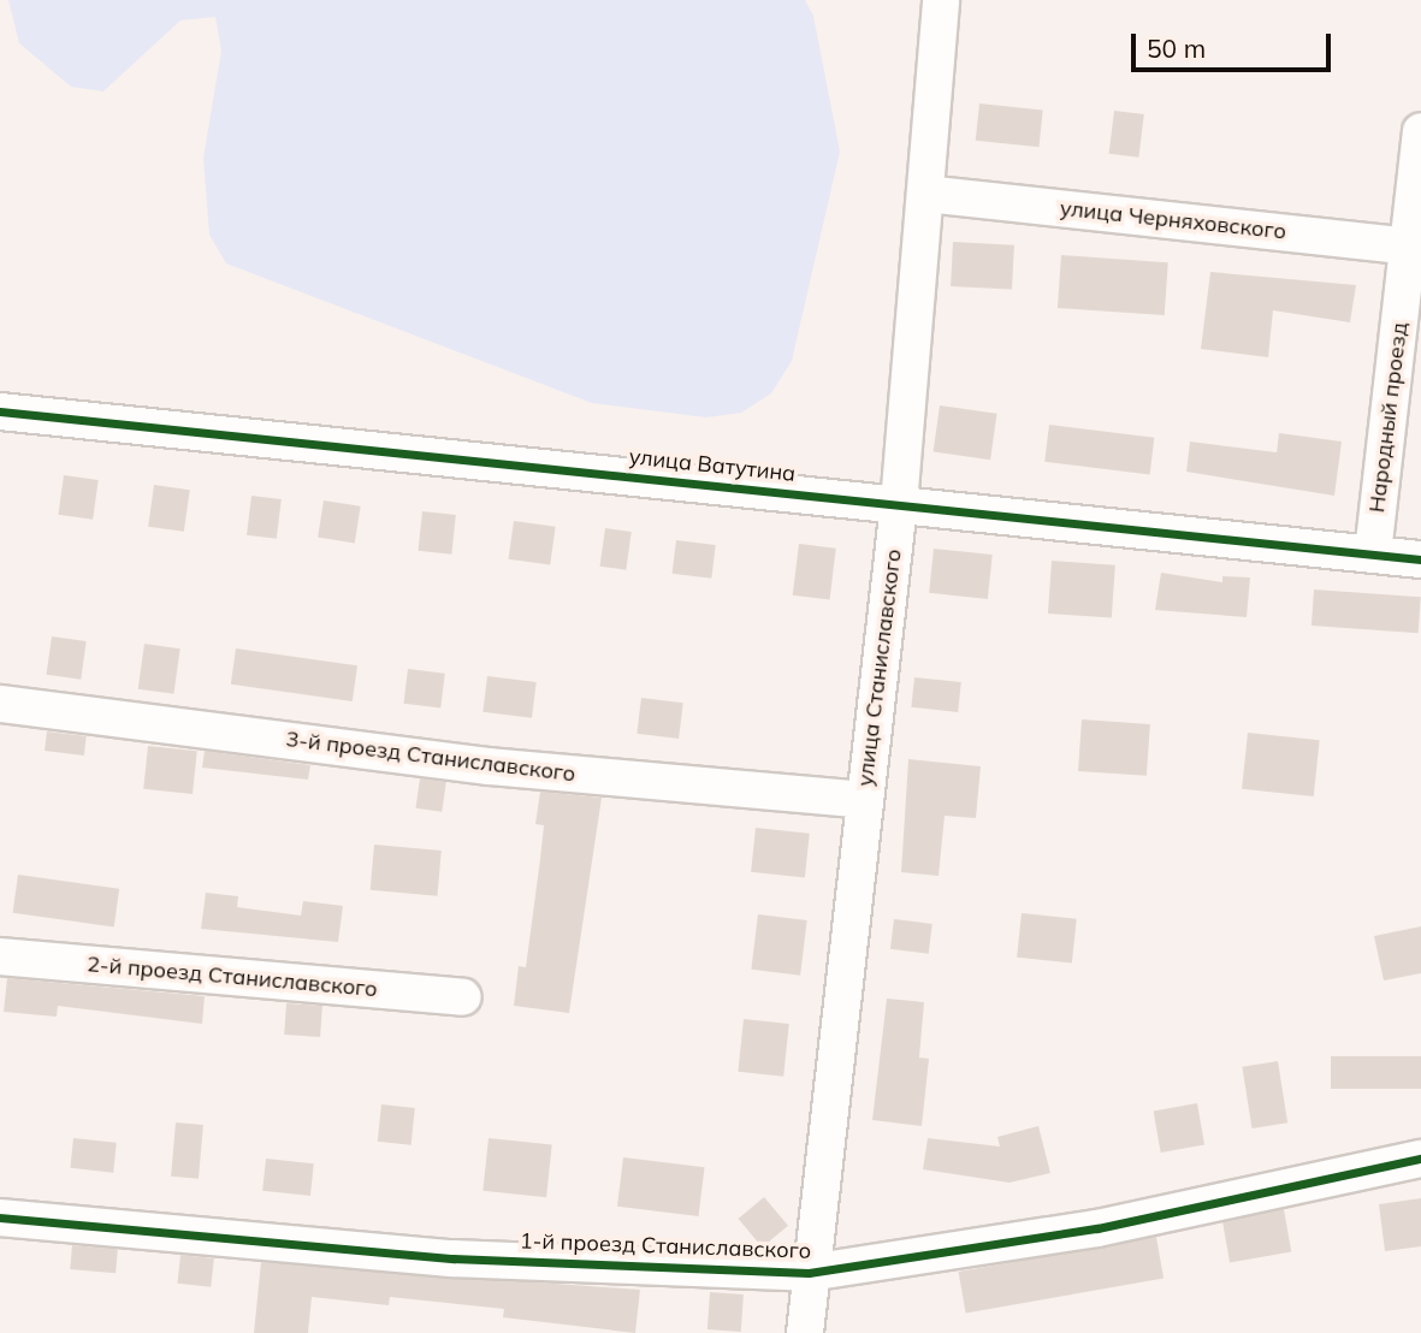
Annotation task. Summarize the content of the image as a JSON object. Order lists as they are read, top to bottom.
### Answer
{
  "streets": {
    "street": [
      "улица Черняховского",
      "Народный проезд",
      "улица Ватутина",
      "улица Станиславского",
      "3-й проезд Станиславского",
      "2-й проезд Станиславского",
      "1-й проезд Станиславского"
    ]
  },
  "crossings": [
    ["улица Черняховского", "Народный проезд"],
    ["улица Черняховского", "улица Станиславского"],
    ["Народный проезд", "улица Ватутина"],
    ["улица Ватутина", "улица Станиславского"],
    ["улица Станиславского", "3-й проезд Станиславского"],
    ["улица Станиславского", "1-й проезд Станиславского"]
  ],
  "scale_bar": "50 m"
}
